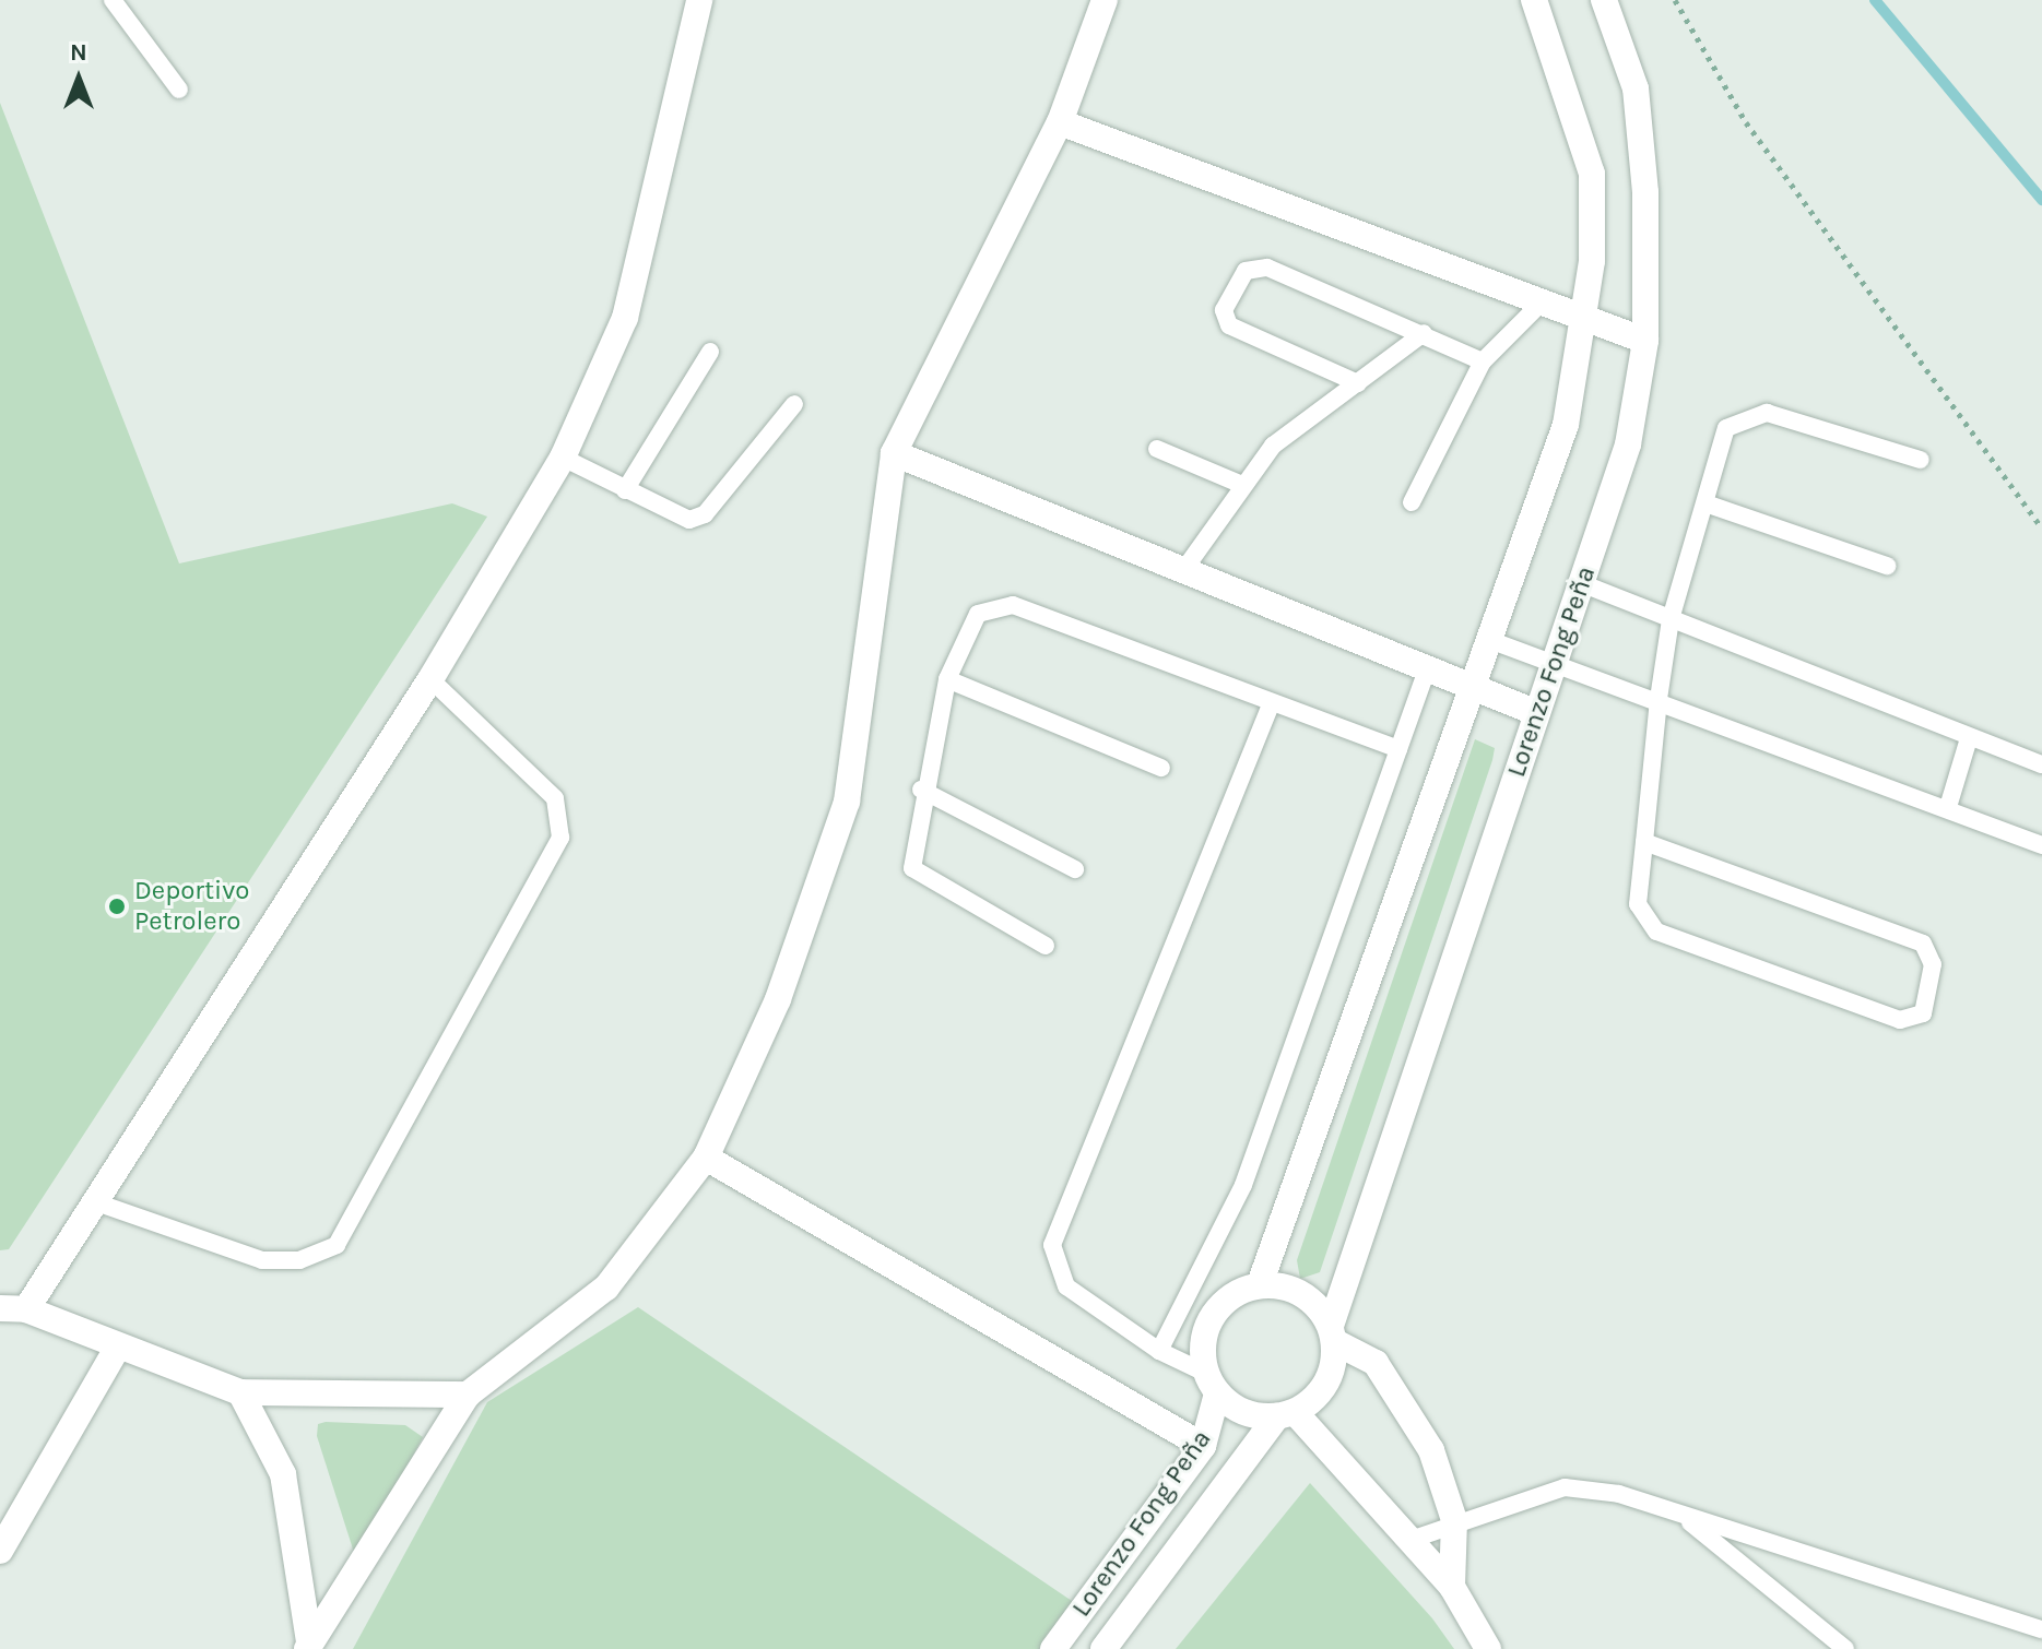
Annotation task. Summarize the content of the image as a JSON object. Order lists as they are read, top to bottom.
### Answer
{
  "streets": {
    "street": ["Lorenzo Fong Peña"]
  },
  "places": ["Deportivo Petrolero"],
  "north": "top"
}
